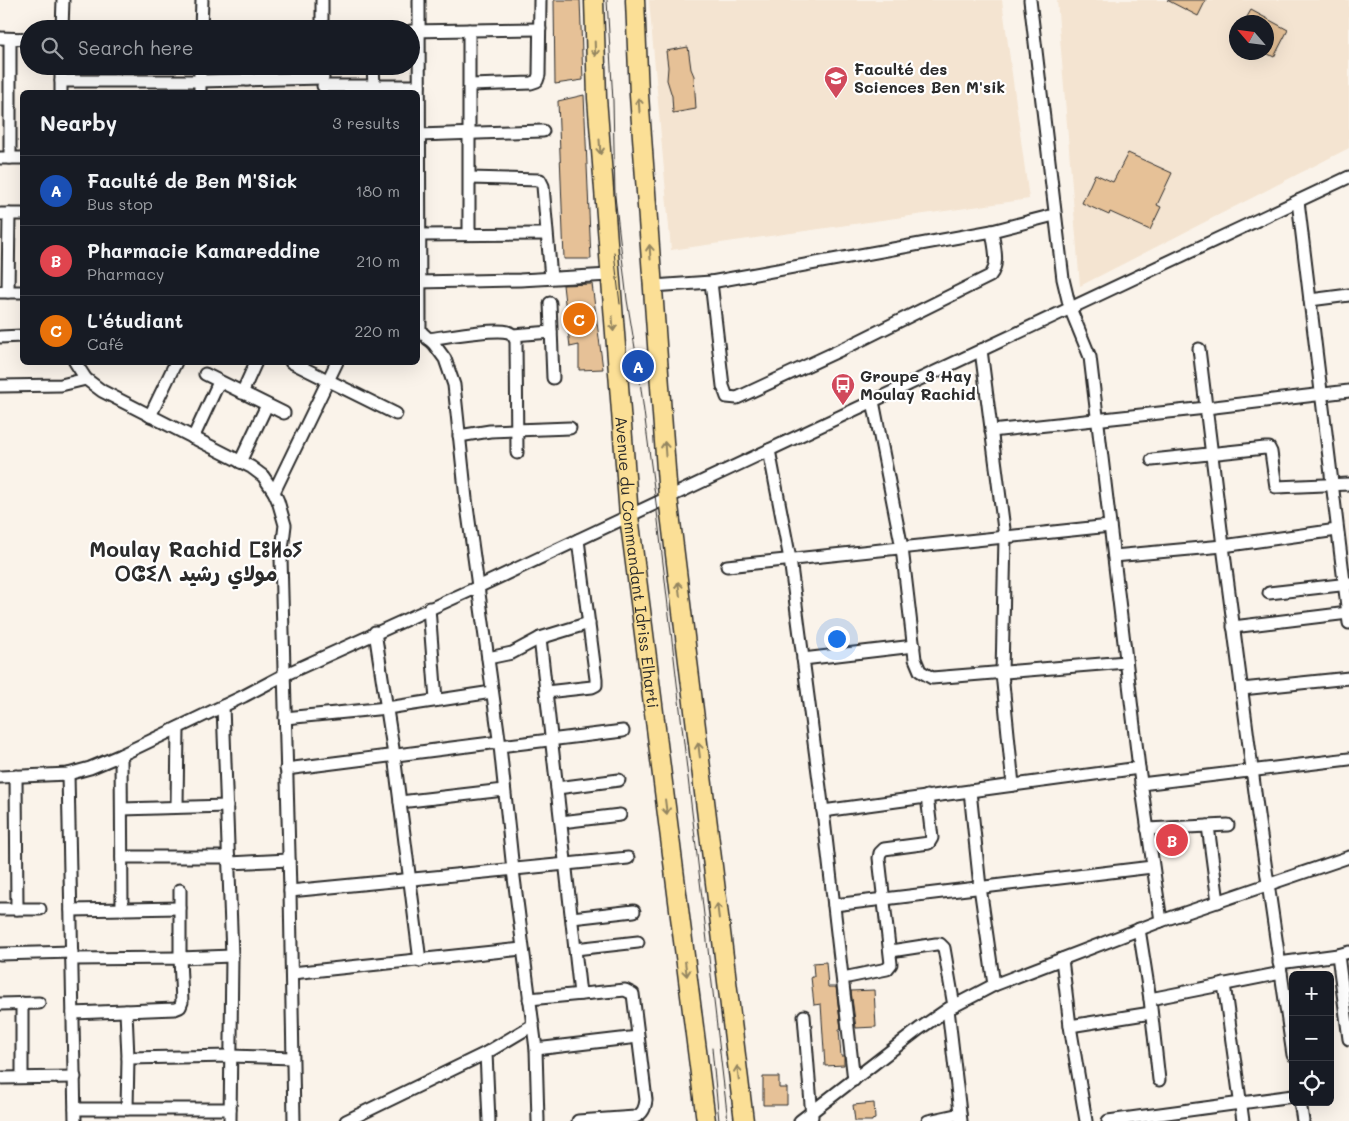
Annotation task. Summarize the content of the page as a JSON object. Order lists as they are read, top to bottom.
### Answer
{
  "streets": {
    "main road": ["Avenue du Commandant Idriss Elharti"]
  },
  "districts": ["Moulay Rachid ⵎⵓⵍⴰⵢ ⵔⵛⵉⴷ مولاي رشيد"],
  "places": {
    "school or university": ["Faculté des Sciences Ben M'sik"],
    "bus stop": ["Groupe 3 Hay Moulay Rachid"]
  },
  "north": "top left",
  "page": {
    "search": "Search here",
    "heading": ["Nearby", "3 results"],
    "list": [
      {
        "mark": "A",
        "name": "Faculté de Ben M'Sick",
        "note": "Bus stop",
        "value": "180 m"
      },
      {
        "mark": "B",
        "name": "Pharmacie Kamareddine",
        "note": "Pharmacy",
        "value": "210 m"
      },
      {
        "mark": "C",
        "name": "L'étudiant",
        "note": "Café",
        "value": "220 m"
      }
    ],
    "pins": ["C", "A", "B"],
    "map_buttons": ["+", "−"]
  }
}
